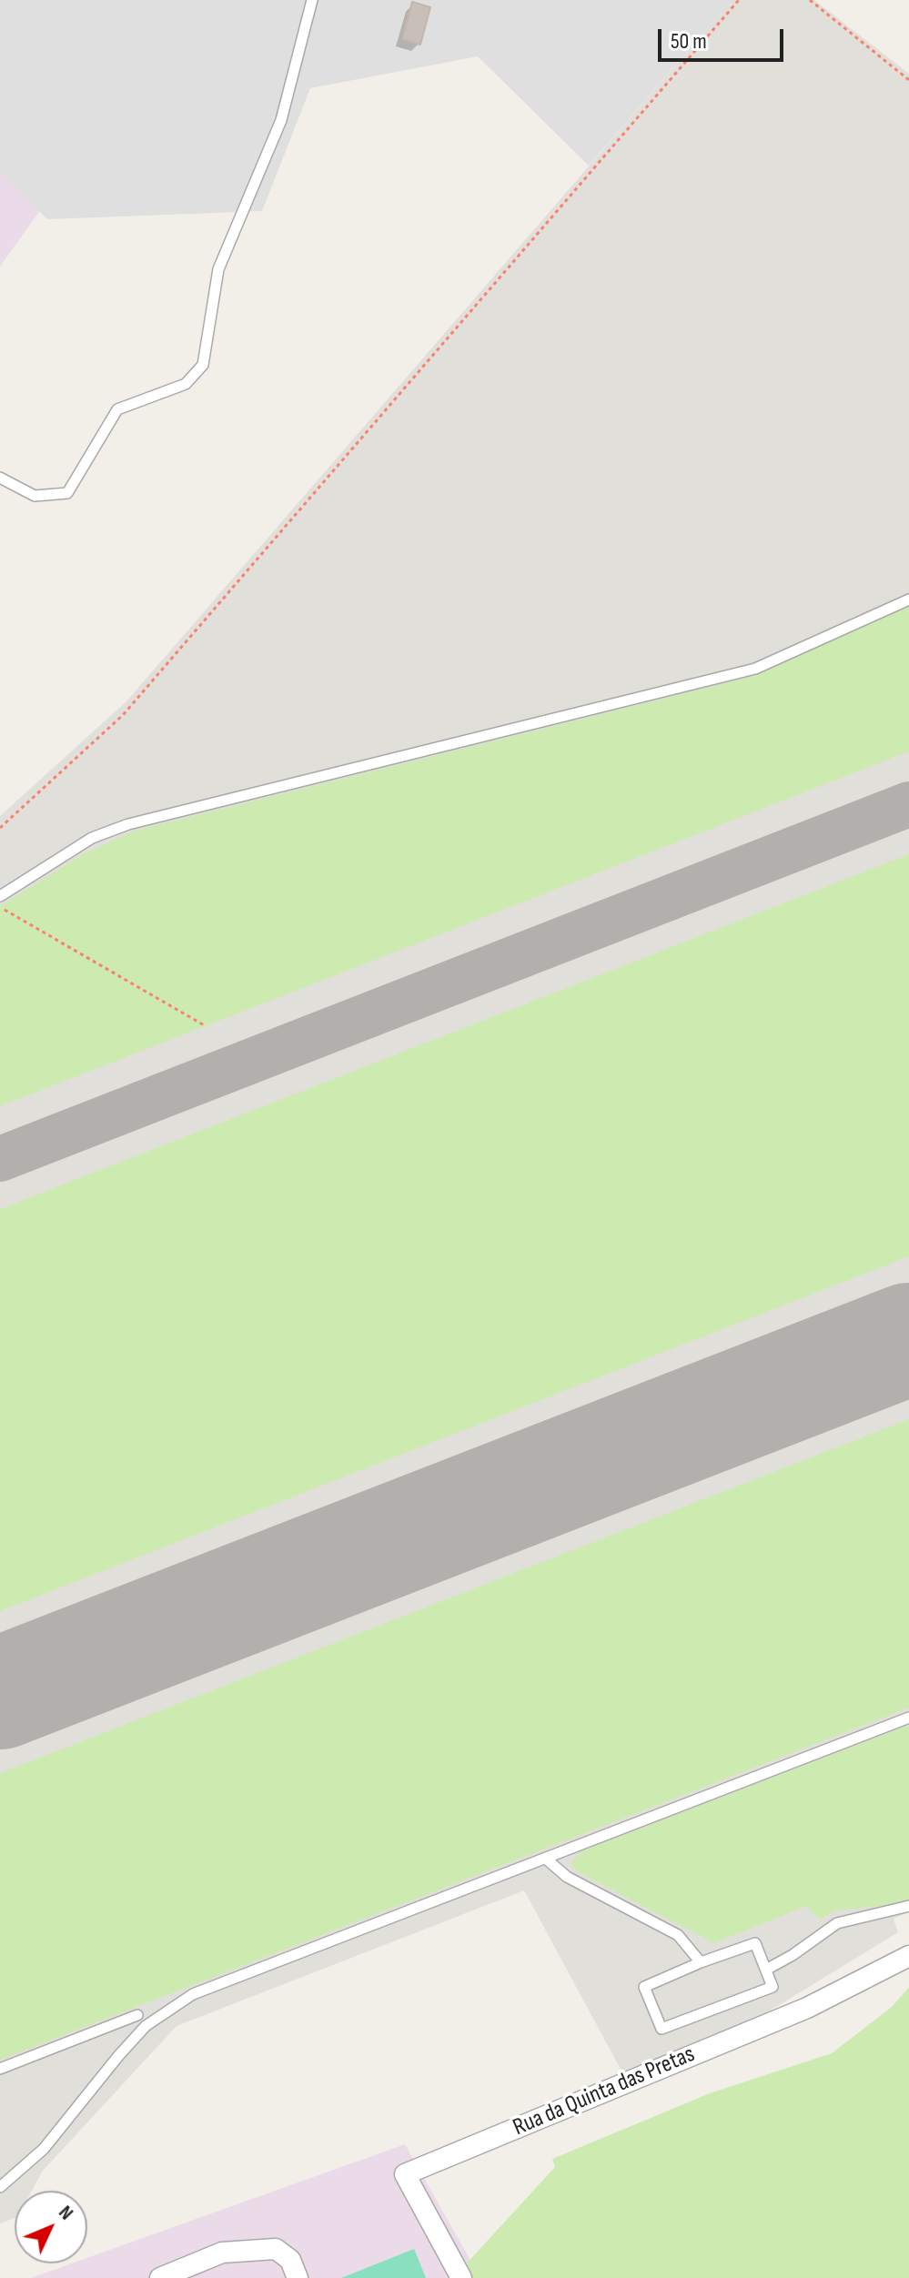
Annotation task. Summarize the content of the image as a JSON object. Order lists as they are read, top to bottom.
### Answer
{
  "streets": {
    "street": ["Rua da Quinta das Pretas"]
  },
  "scale_bar": "50 m",
  "north": "top right"
}
